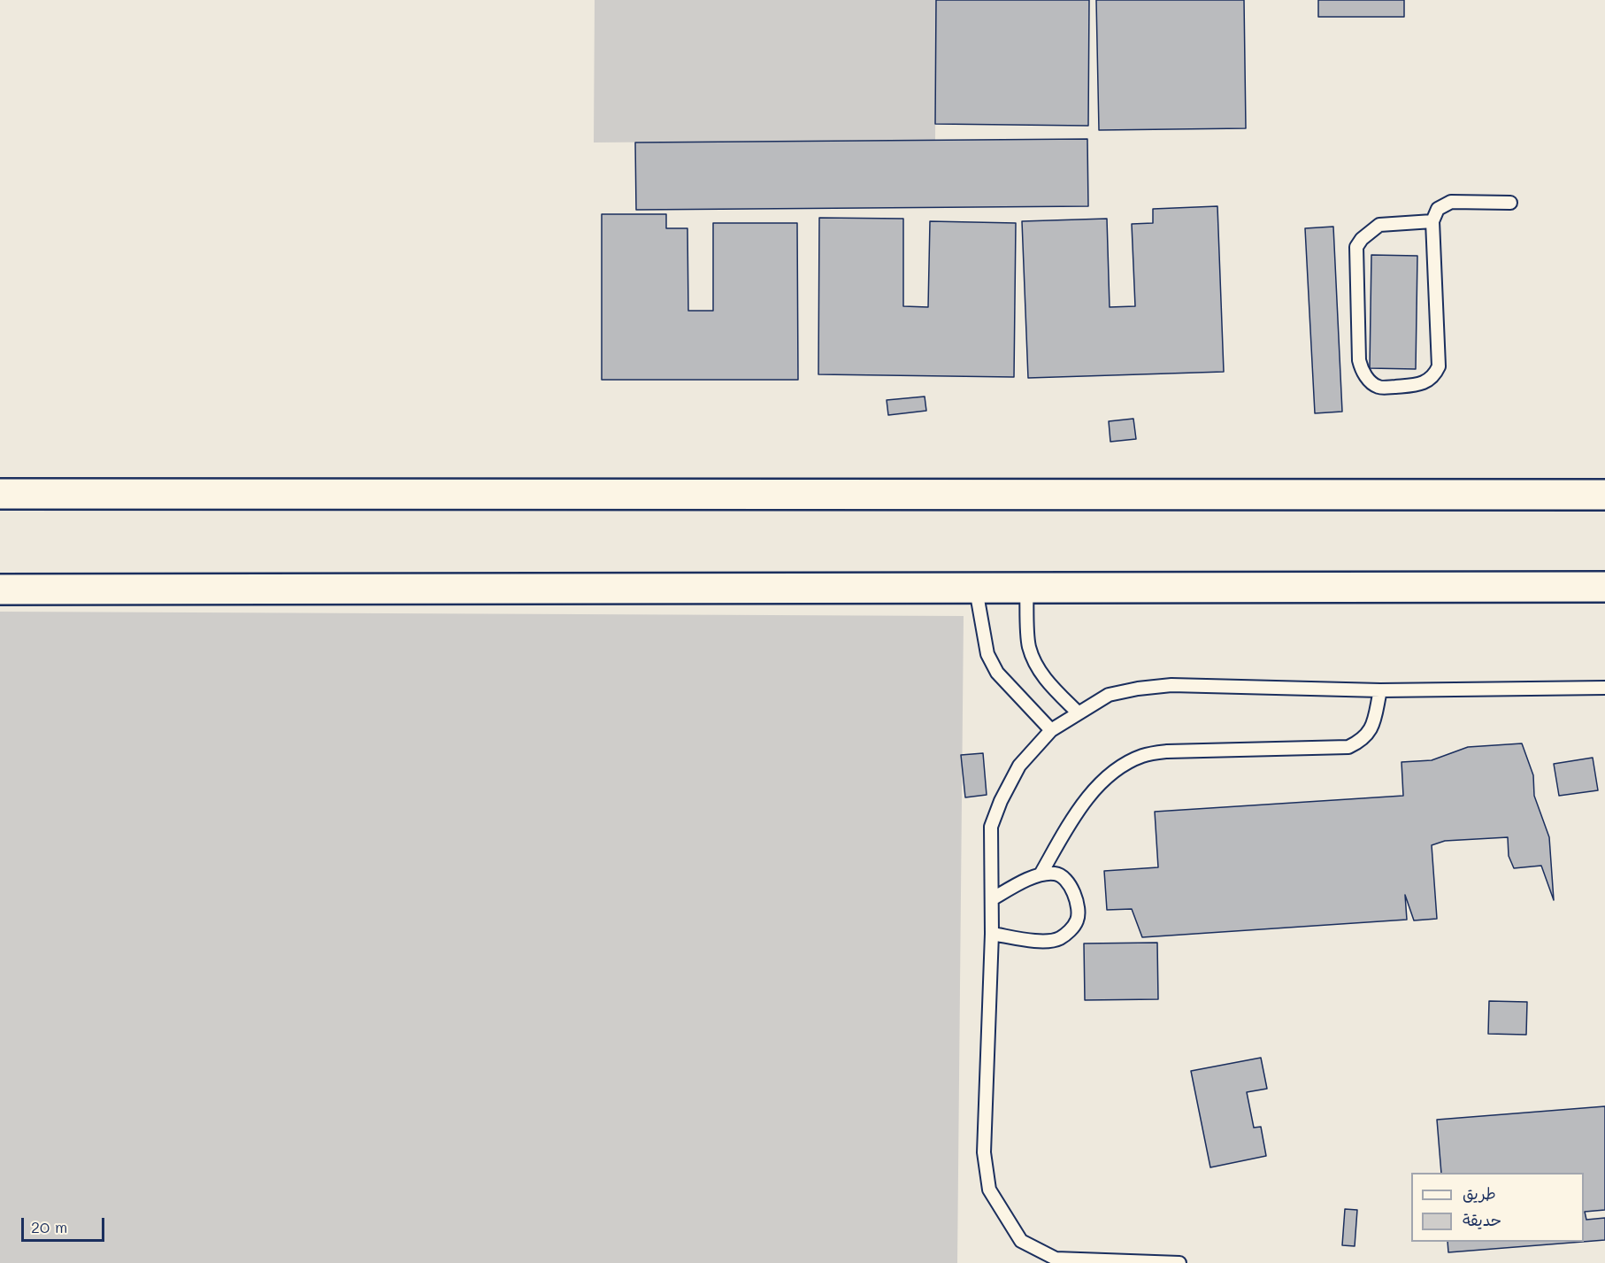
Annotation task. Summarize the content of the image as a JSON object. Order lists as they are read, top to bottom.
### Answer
{
  "legend": ["طريق", "حديقة"],
  "scale_bar": "20 m"
}
